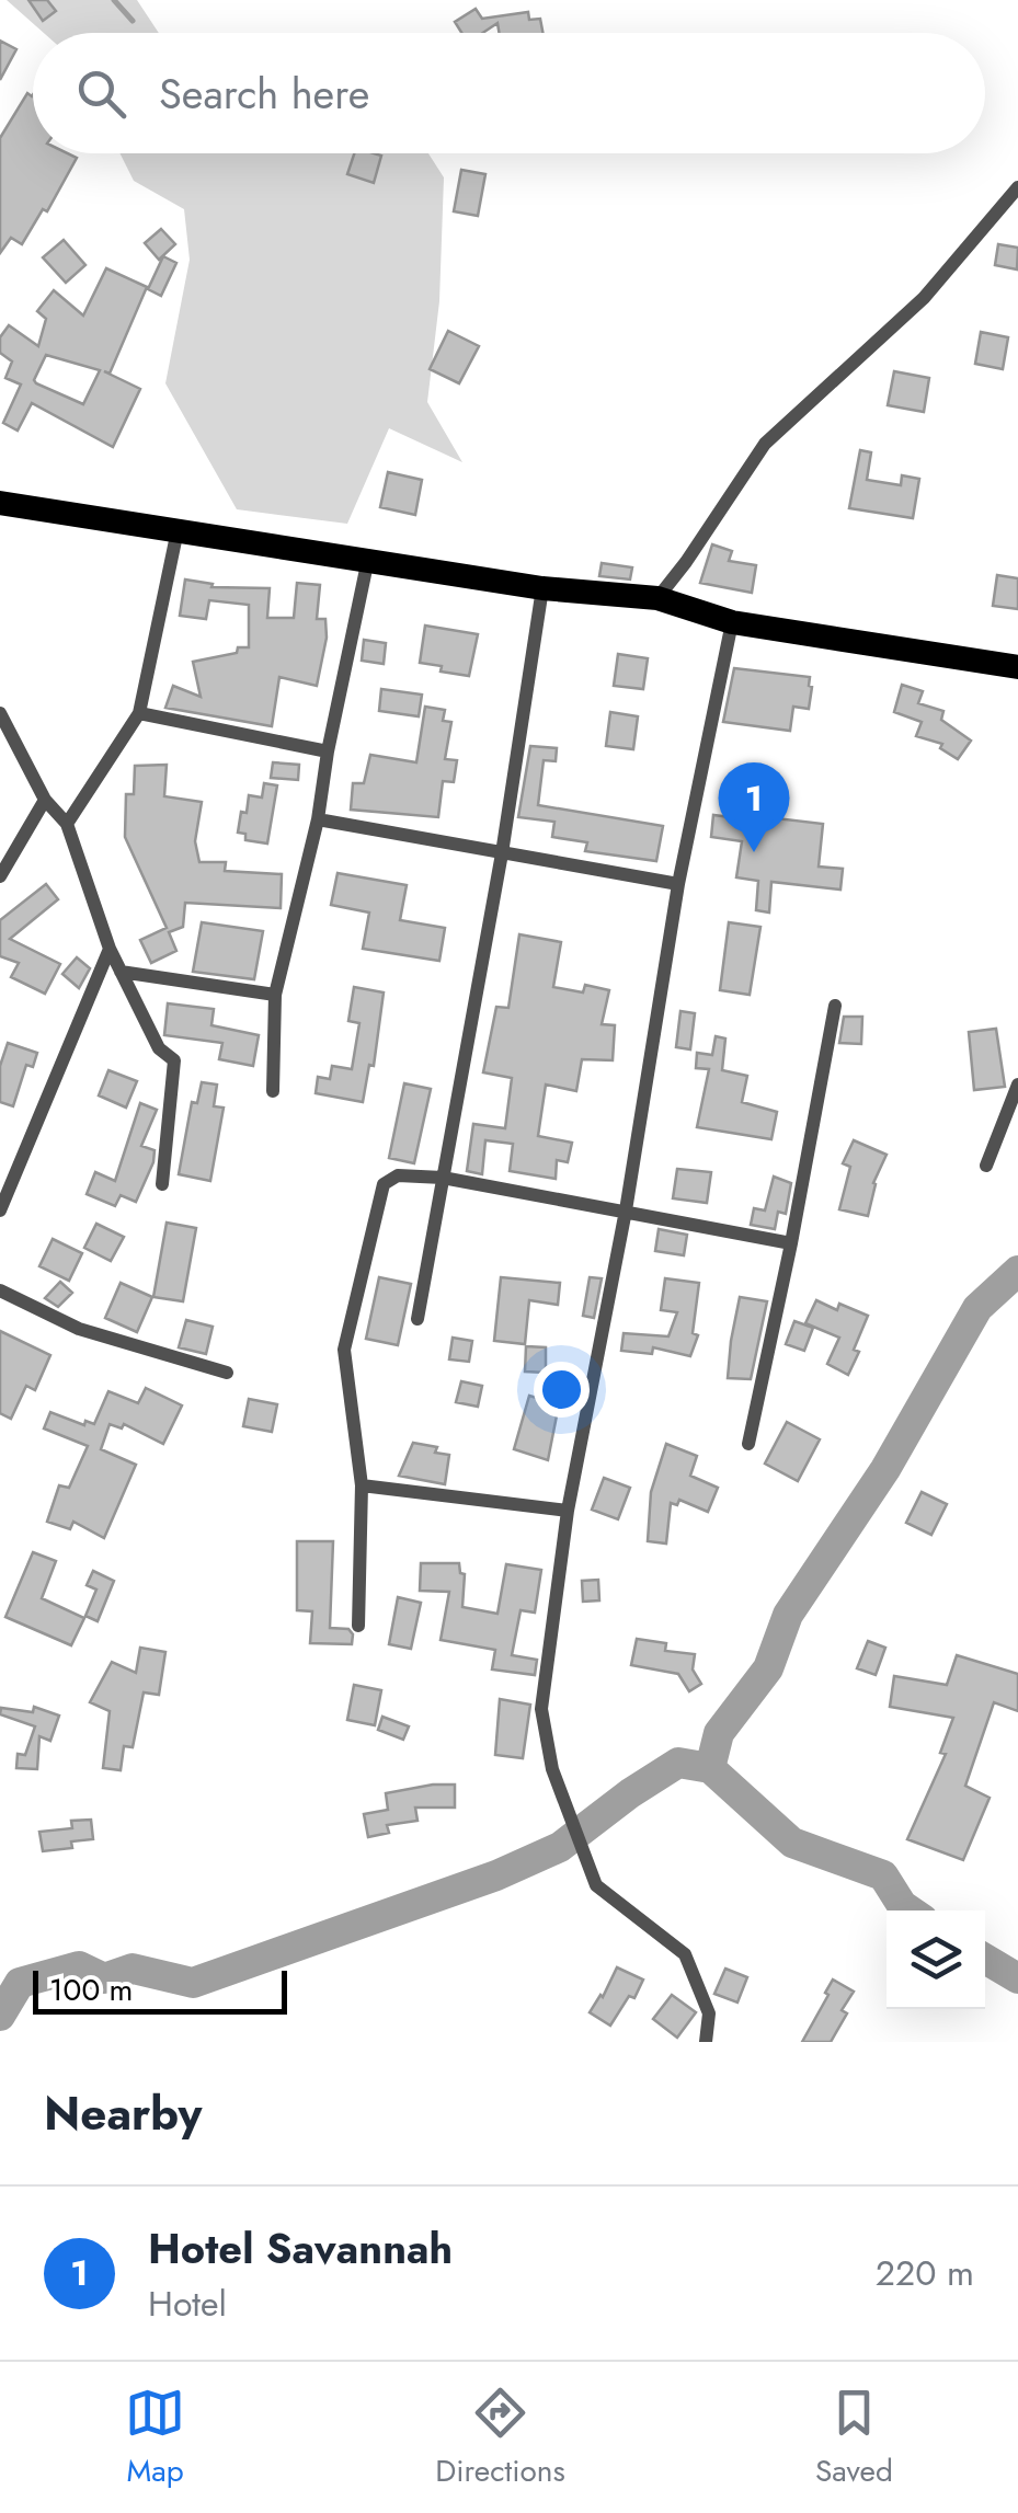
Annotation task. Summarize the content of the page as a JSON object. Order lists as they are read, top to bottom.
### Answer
{
  "scale_bar": "100 m",
  "page": {
    "search": "Search here",
    "pins": "1",
    "scale": "100 m",
    "heading": "Nearby",
    "list": [
      {
        "mark": "1",
        "name": "Hotel Savannah",
        "note": "Hotel",
        "value": "220 m"
      }
    ],
    "nav": ["Map", "Directions", "Saved"]
  }
}
